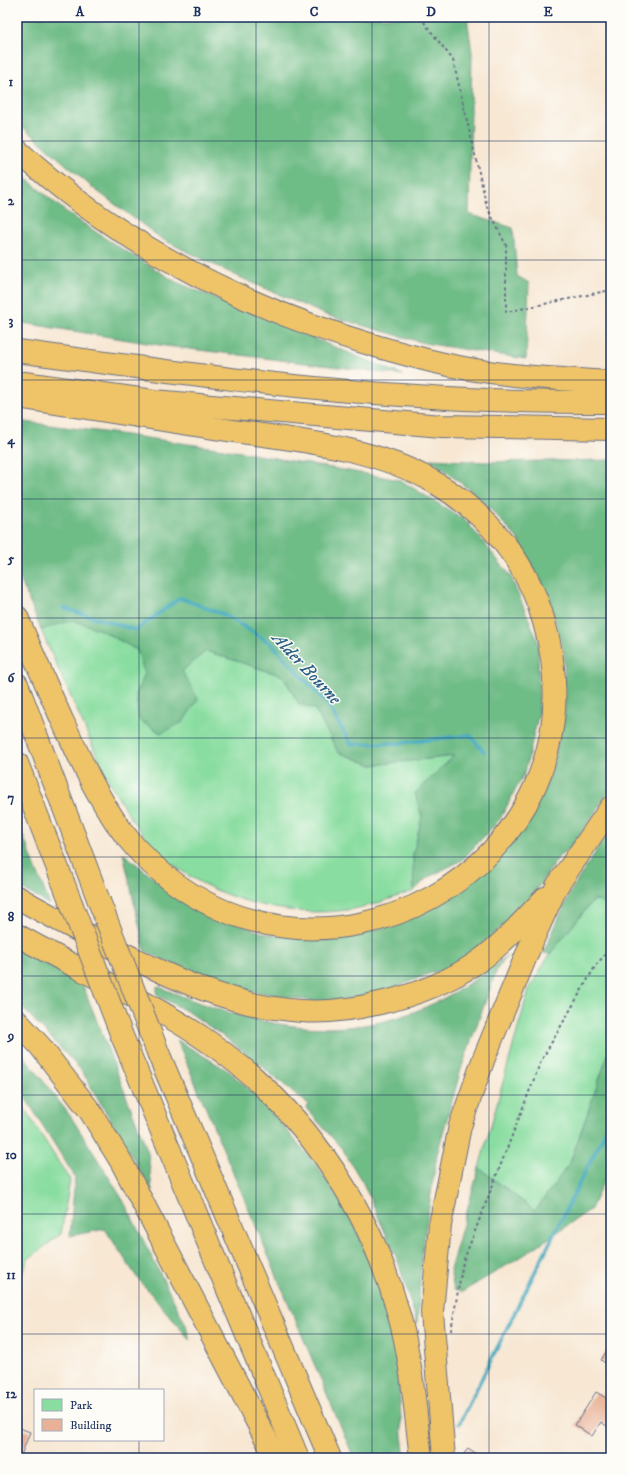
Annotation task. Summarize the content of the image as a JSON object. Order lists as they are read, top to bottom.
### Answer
{
  "water": ["Alder Bourne"],
  "legend": ["Park", "Building"],
  "grid": {
    "columns": [
      "A",
      "B",
      "C",
      "D",
      "E"
    ],
    "rows": [
      "1",
      "2",
      "3",
      "4",
      "5",
      "6",
      "7",
      "8",
      "9",
      "10",
      "11",
      "12"
    ]
  }
}
